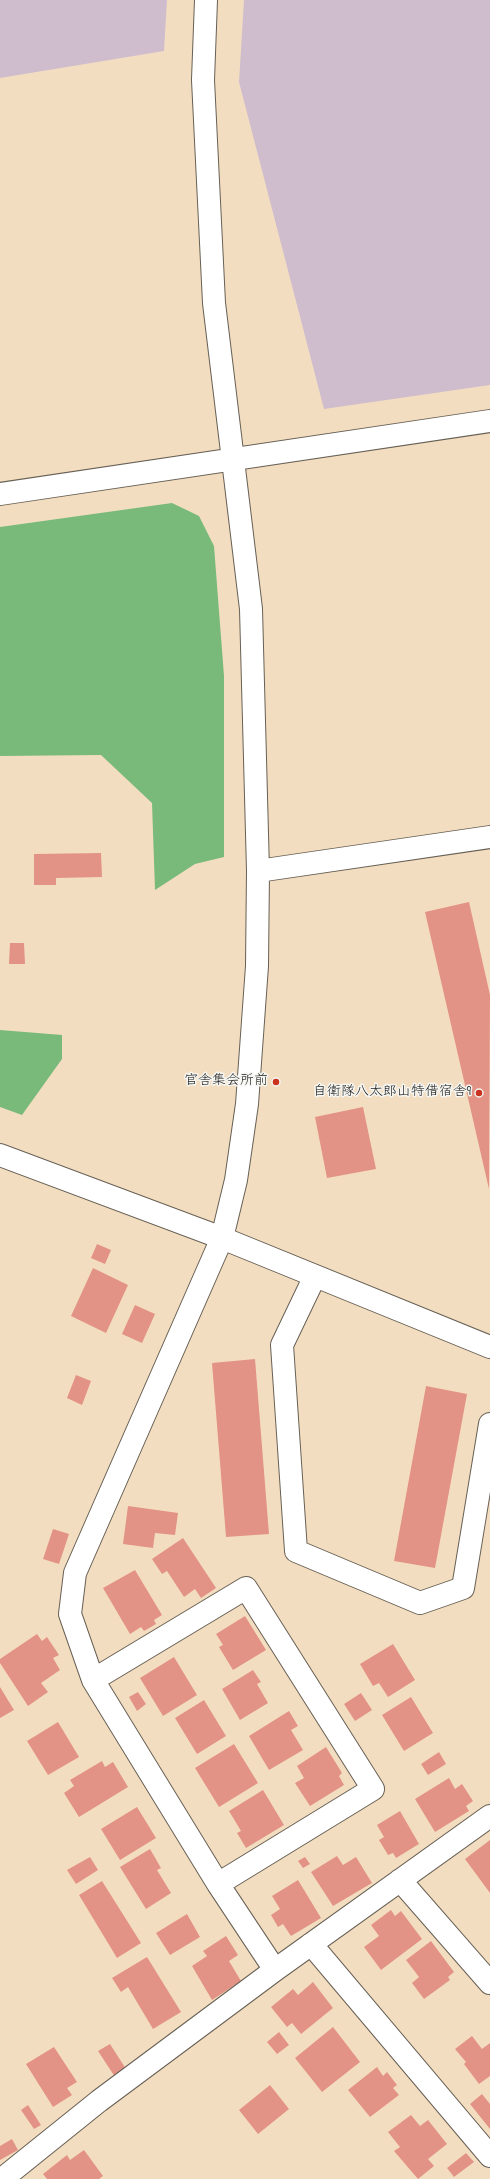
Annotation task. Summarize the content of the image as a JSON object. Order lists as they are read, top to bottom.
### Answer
{
  "places": ["官舎集会所前", "自衛隊八太郎山特借宿舎9"]
}
